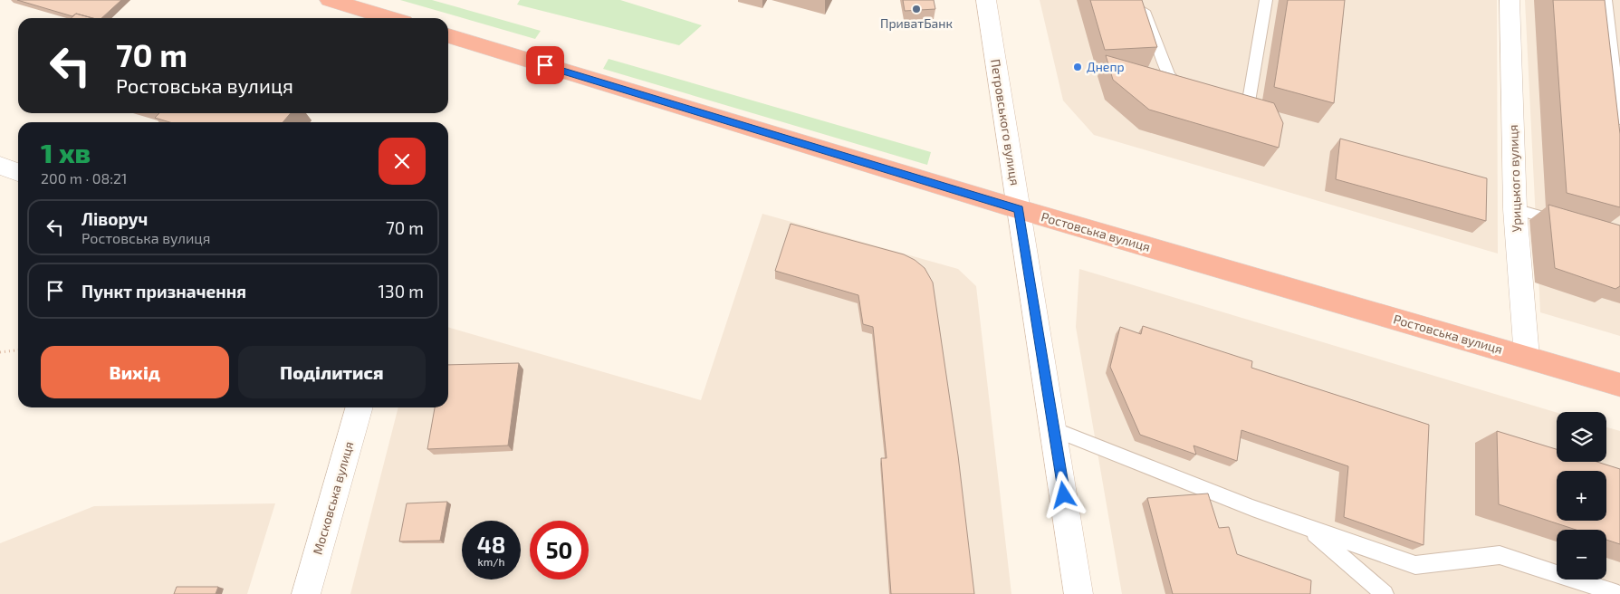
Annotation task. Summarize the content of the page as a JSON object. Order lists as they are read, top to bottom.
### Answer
{
  "streets": {
    "highway": ["Ростовська вулиця"],
    "street": ["Петровського вулиця", "Урицького вулиця", "Московська вулиця"]
  },
  "crossings": [
    ["Петровського вулиця", "Ростовська вулиця"],
    ["Урицького вулиця", "Ростовська вулиця"]
  ],
  "places": ["ПриватБанк", "Днепр"],
  "page": {
    "turn": ["70 m", "Ростовська вулиця"],
    "heading": ["1 хв", "200 m · 08:21"],
    "list": [
      {
        "name": "Ліворуч",
        "note": "Ростовська вулиця",
        "value": "70 m"
      },
      {
        "name": "Пункт призначення",
        "value": "130 m"
      }
    ],
    "buttons": ["Вихід", "Поділитися"],
    "map_buttons": ["+", "−"],
    "speed": "48 km/h",
    "limit": "50"
  }
}
